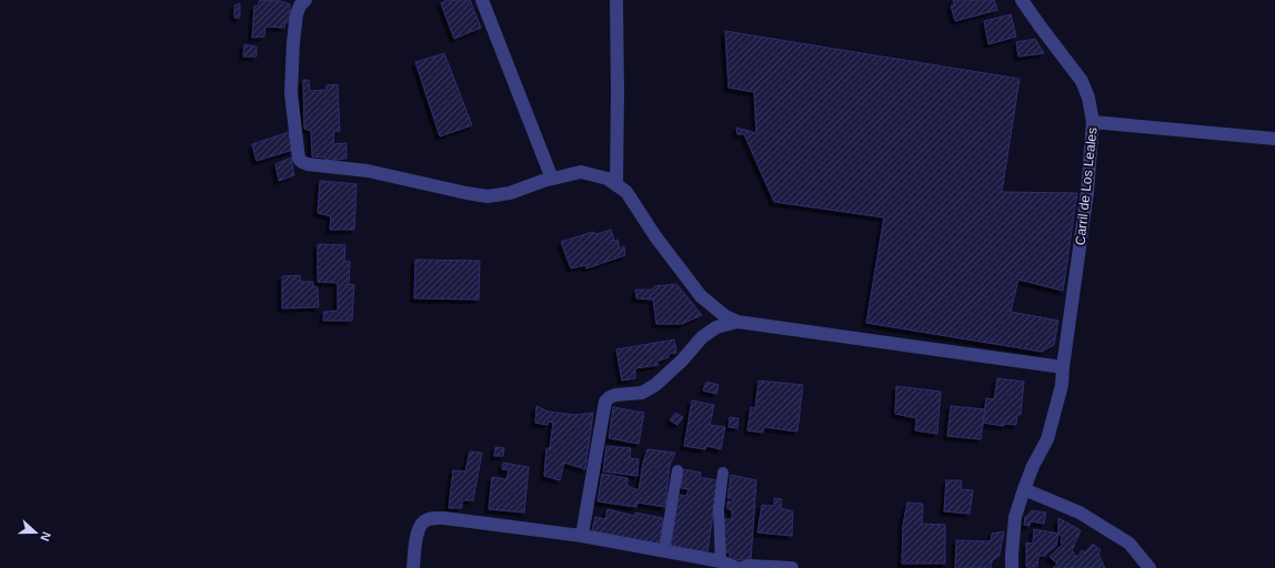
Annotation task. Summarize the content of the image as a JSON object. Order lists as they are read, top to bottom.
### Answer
{
  "streets": {
    "street": ["Carril de Los Leales"]
  },
  "north": "right"
}
